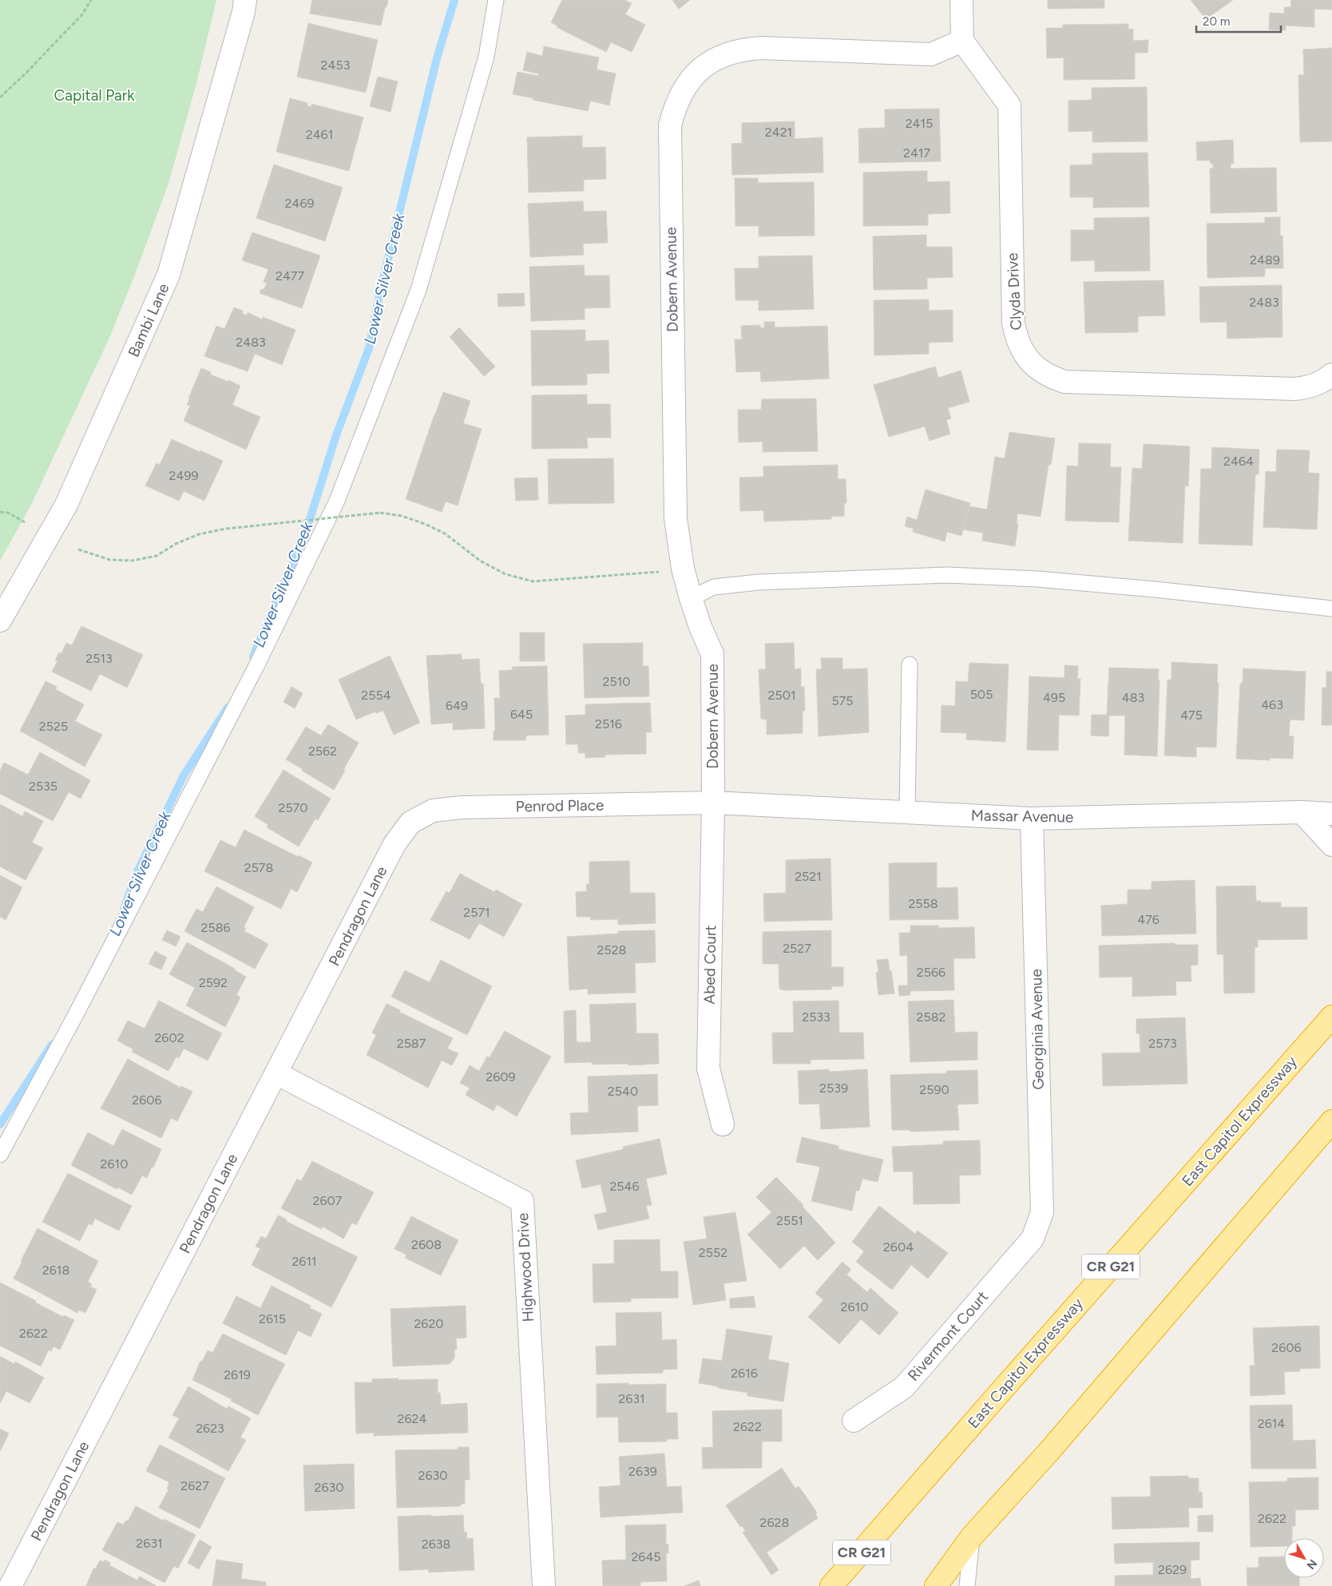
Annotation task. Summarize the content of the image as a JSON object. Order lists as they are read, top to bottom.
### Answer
{
  "streets": {
    "highway": ["East Capitol Expressway", "CR G21"],
    "street": [
      "Dobern Avenue",
      "Clyda Drive",
      "Bambi Lane",
      "Penrod Place",
      "Massar Avenue",
      "Pendragon Lane",
      "Abed Court",
      "Georginia Avenue",
      "Highwood Drive",
      "Rivermont Court"
    ]
  },
  "crossings": [
    ["Dobern Avenue", "Clyda Drive"],
    ["Dobern Avenue", "Penrod Place"],
    ["Dobern Avenue", "Massar Avenue"],
    ["Dobern Avenue", "Abed Court"],
    ["Penrod Place", "Massar Avenue"],
    ["Penrod Place", "Pendragon Lane"],
    ["Penrod Place", "Abed Court"],
    ["Massar Avenue", "Abed Court"],
    ["Massar Avenue", "Georginia Avenue"],
    ["Pendragon Lane", "Highwood Drive"],
    ["Georginia Avenue", "Rivermont Court"]
  ],
  "water": ["Lower Silver Creek"],
  "parks": ["Capital Park"],
  "house_numbers": [
    "2453",
    "2415",
    "2421",
    "2461",
    "2417",
    "2469",
    "2489",
    "2477",
    "2483",
    "2483",
    "2464",
    "2499",
    "2513",
    "2510",
    "505",
    "2554",
    "2501",
    "495",
    "483",
    "575",
    "463",
    "649",
    "645",
    "475",
    "2516",
    "2525",
    "2562",
    "2535",
    "2570",
    "2578",
    "2521",
    "2558",
    "2571",
    "476",
    "2586",
    "2527",
    "2528",
    "2566",
    "2592",
    "2533",
    "2582",
    "2602",
    "2587",
    "2573",
    "2609",
    "2539",
    "2590",
    "2540",
    "2606",
    "2610",
    "2546",
    "2607",
    "2551",
    "2608",
    "2604",
    "2552",
    "2611",
    "2618",
    "2610",
    "2615",
    "2620",
    "2622",
    "2606",
    "2616",
    "2619",
    "2631",
    "2624",
    "2614",
    "2622",
    "2623",
    "2639",
    "2630",
    "2627",
    "2630",
    "2622",
    "2628",
    "2631",
    "2638",
    "2645",
    "2629"
  ],
  "scale_bar": "20 m",
  "north": "bottom right"
}
